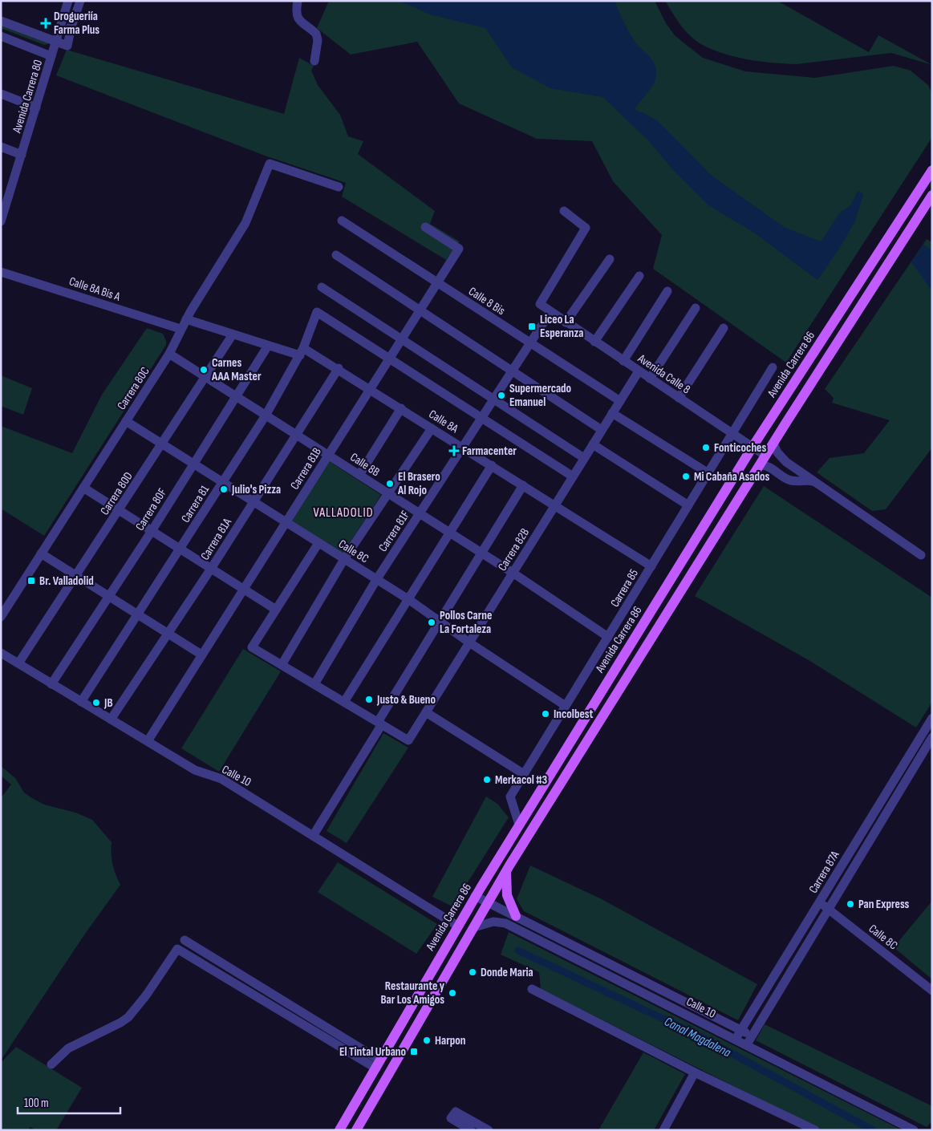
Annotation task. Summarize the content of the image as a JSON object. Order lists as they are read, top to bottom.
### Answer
{
  "streets": {
    "main road": ["Avenida Carrera 86"],
    "street": [
      "Avenida Carrera 80",
      "Calle 8A Bis A",
      "Calle 8 Bis",
      "Avenida Calle 8",
      "Carrera 80C",
      "Calle 8A",
      "Calle 8B",
      "Carrera 81B",
      "Carrera 80D",
      "Carrera 81",
      "Carrera 80F",
      "Carrera 81F",
      "Carrera 81A",
      "Carrera 82B",
      "Calle 8C",
      "Carrera 85",
      "Calle 10",
      "Carrera 87A"
    ]
  },
  "crossings": [
    ["Calle 8A Bis A", "Carrera 80C"],
    ["Calle 8 Bis", "Carrera 81B"],
    ["Calle 8 Bis", "Carrera 81F"],
    ["Calle 8 Bis", "Carrera 82B"],
    ["Avenida Carrera 86", "Avenida Calle 8"],
    ["Avenida Carrera 86", "Carrera 85"],
    ["Avenida Carrera 86", "Calle 10"],
    ["Avenida Calle 8", "Carrera 81F"],
    ["Avenida Calle 8", "Carrera 82B"],
    ["Avenida Calle 8", "Carrera 85"],
    ["Carrera 80C", "Calle 8B"],
    ["Carrera 80C", "Calle 8C"],
    ["Calle 8A", "Carrera 81B"],
    ["Calle 8A", "Carrera 81"],
    ["Calle 8A", "Carrera 81F"],
    ["Calle 8A", "Carrera 81A"],
    ["Calle 8A", "Carrera 82B"],
    ["Calle 8A", "Carrera 85"],
    ["Calle 8B", "Carrera 81B"],
    ["Calle 8B", "Carrera 80D"],
    ["Calle 8B", "Carrera 81"],
    ["Calle 8B", "Carrera 80F"],
    ["Calle 8B", "Carrera 81F"],
    ["Calle 8B", "Carrera 81A"],
    ["Calle 8B", "Carrera 82B"],
    ["Calle 8B", "Carrera 85"],
    ["Carrera 81B", "Carrera 81"],
    ["Carrera 81B", "Calle 8C"],
    ["Carrera 81B", "Calle 10"],
    ["Carrera 80D", "Calle 8C"],
    ["Carrera 80D", "Calle 10"],
    ["Carrera 81", "Calle 8C"],
    ["Carrera 81", "Calle 10"],
    ["Carrera 80F", "Calle 8C"],
    ["Carrera 80F", "Calle 10"],
    ["Carrera 81F", "Calle 8C"],
    ["Carrera 81A", "Calle 8C"],
    ["Carrera 81A", "Calle 10"],
    ["Carrera 82B", "Calle 8C"],
    ["Calle 8C", "Carrera 85"],
    ["Calle 8C", "Carrera 87A"],
    ["Calle 10", "Carrera 87A"]
  ],
  "districts": ["VALLADOLID"],
  "water": ["Canal Magdalena"],
  "places": {
    "health": ["Drogueriía Farma Plus", "Farmacenter"],
    "transit": ["Liceo La Esperanza", "Br. Valladolid", "El Tintal Urbano"],
    "other": [
      "Carnes AAA Master",
      "Supermercado Emanuel",
      "Fonticoches",
      "Mi Cabaña Asados",
      "El Brasero Al Rojo",
      "Julio's Pizza",
      "Pollos Carne La Fortaleza",
      "Justo & Bueno",
      "JB",
      "Incolbest",
      "Merkacol #3",
      "Pan Express",
      "Donde Maria",
      "Restaurante y Bar Los Amigos",
      "Harpon"
    ]
  },
  "scale_bar": "100 m"
}
